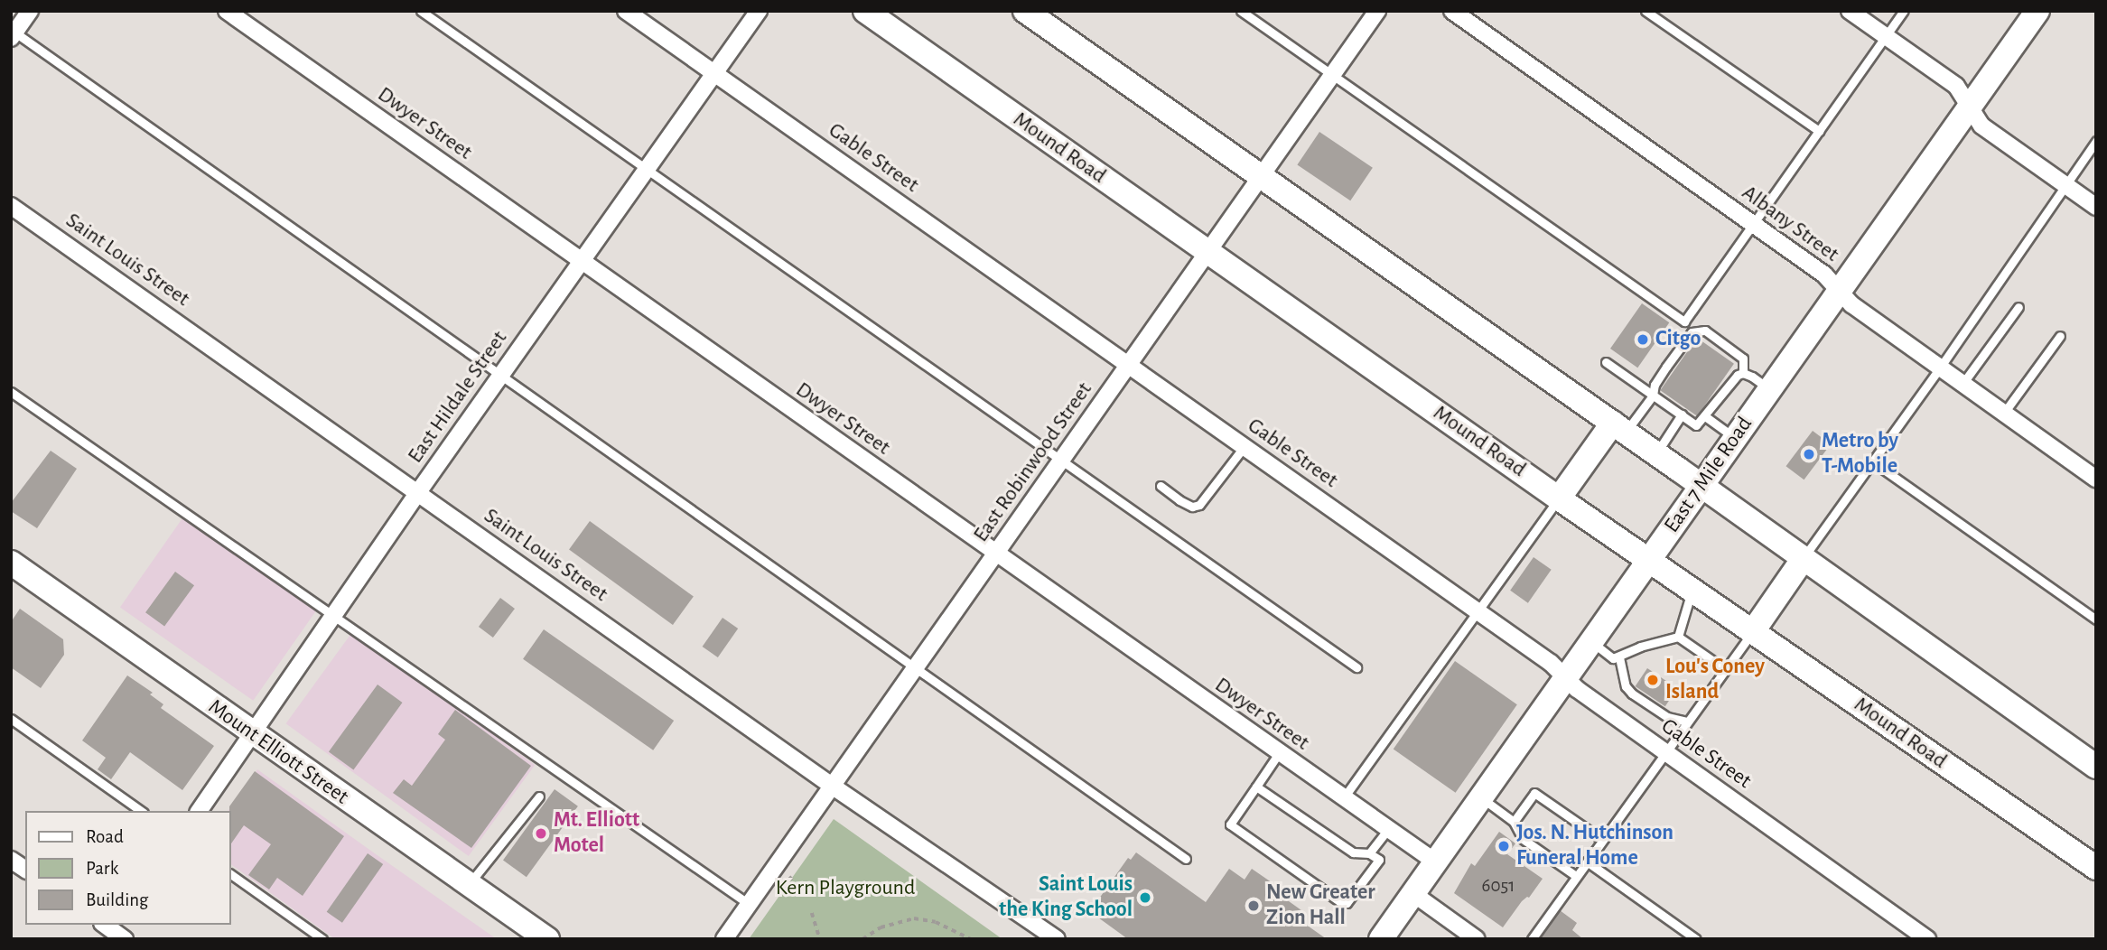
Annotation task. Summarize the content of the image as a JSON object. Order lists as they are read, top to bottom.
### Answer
{
  "streets": {
    "main road": ["Mound Road", "East 7 Mile Road", "Mount Elliott Street"],
    "street": [
      "Dwyer Street",
      "Gable Street",
      "Albany Street",
      "Saint Louis Street",
      "East Hildale Street",
      "East Robinwood Street"
    ]
  },
  "crossings": [
    ["Dwyer Street", "East Hildale Street"],
    ["Dwyer Street", "East Robinwood Street"],
    ["Dwyer Street", "East 7 Mile Road"],
    ["Mound Road", "East Robinwood Street"],
    ["Mound Road", "East 7 Mile Road"],
    ["Gable Street", "East Hildale Street"],
    ["Gable Street", "East Robinwood Street"],
    ["Gable Street", "East 7 Mile Road"],
    ["Albany Street", "East 7 Mile Road"],
    ["Saint Louis Street", "East Hildale Street"],
    ["Saint Louis Street", "East Robinwood Street"],
    ["East Hildale Street", "Mount Elliott Street"]
  ],
  "parks": ["Kern Playground"],
  "places": [
    "Citgo",
    "Metro by T-Mobile",
    "Lou's Coney Island",
    "Mt. Elliott Motel",
    "Jos. N. Hutchinson Funeral Home",
    "Saint Louis the King School",
    "New Greater Zion Hall"
  ],
  "house_numbers": ["6051"],
  "legend": ["Road", "Park", "Building"]
}
